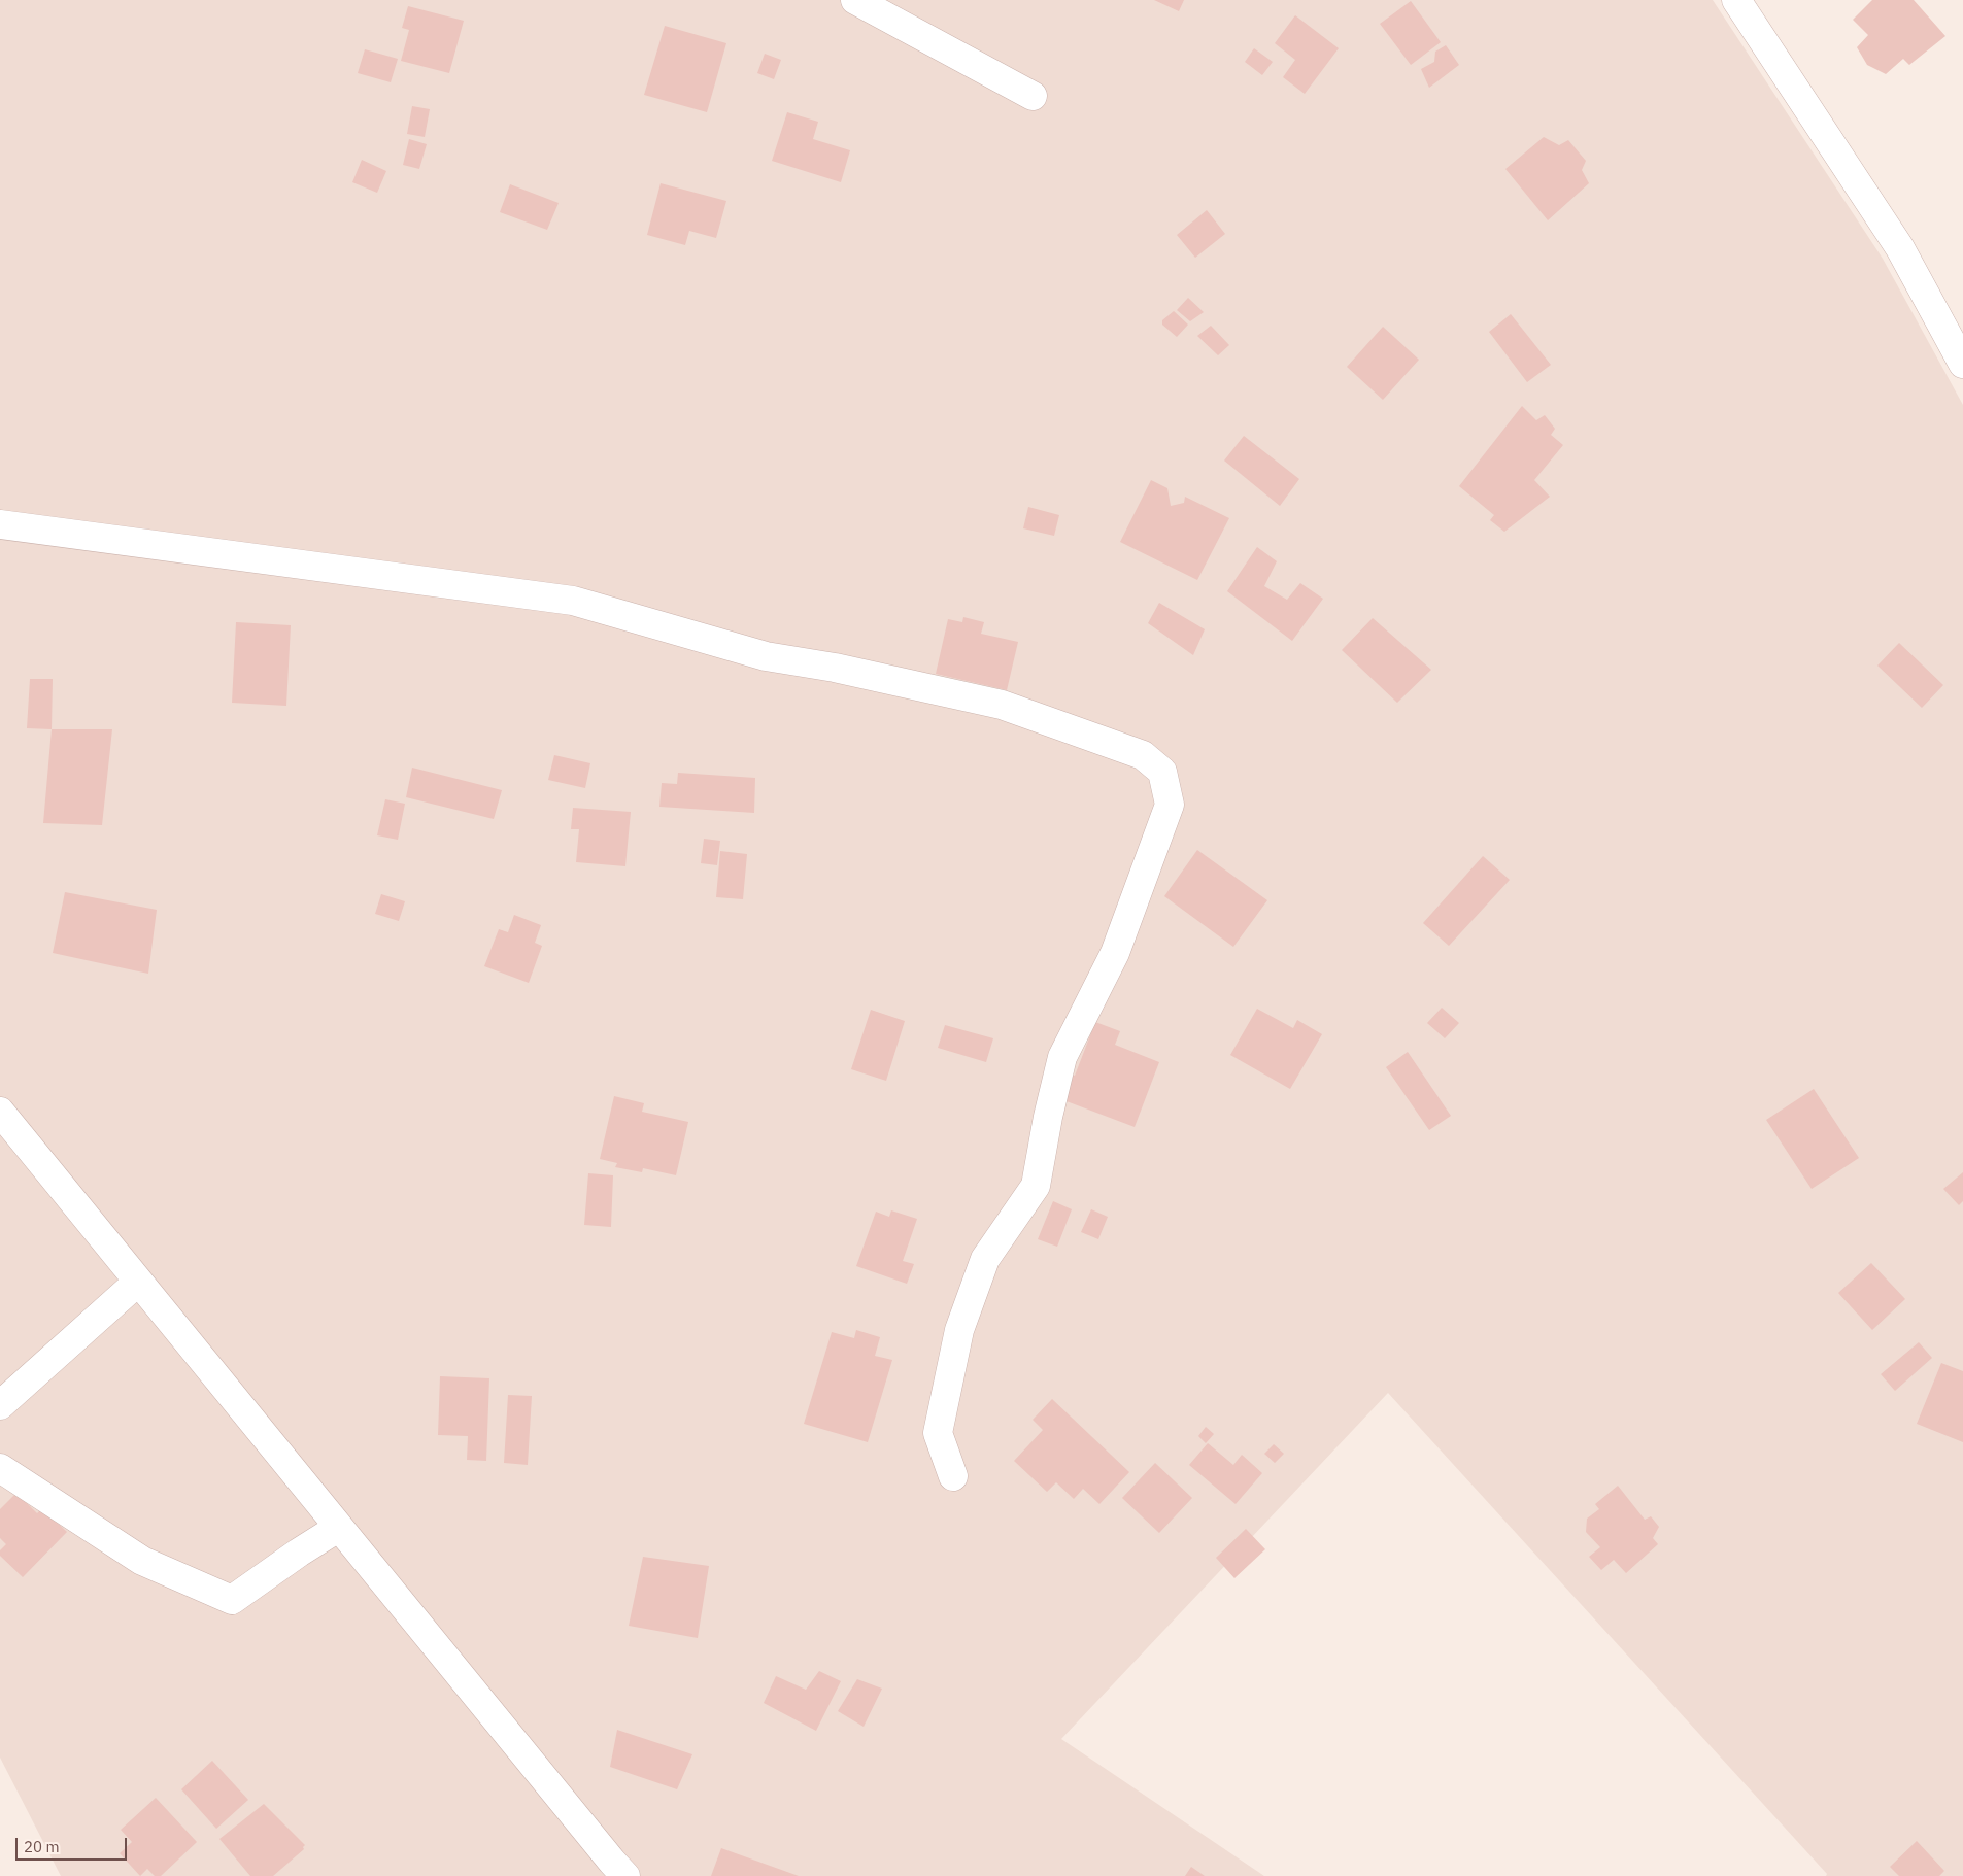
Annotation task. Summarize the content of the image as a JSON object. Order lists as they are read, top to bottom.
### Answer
{
  "scale_bar": "20 m"
}
